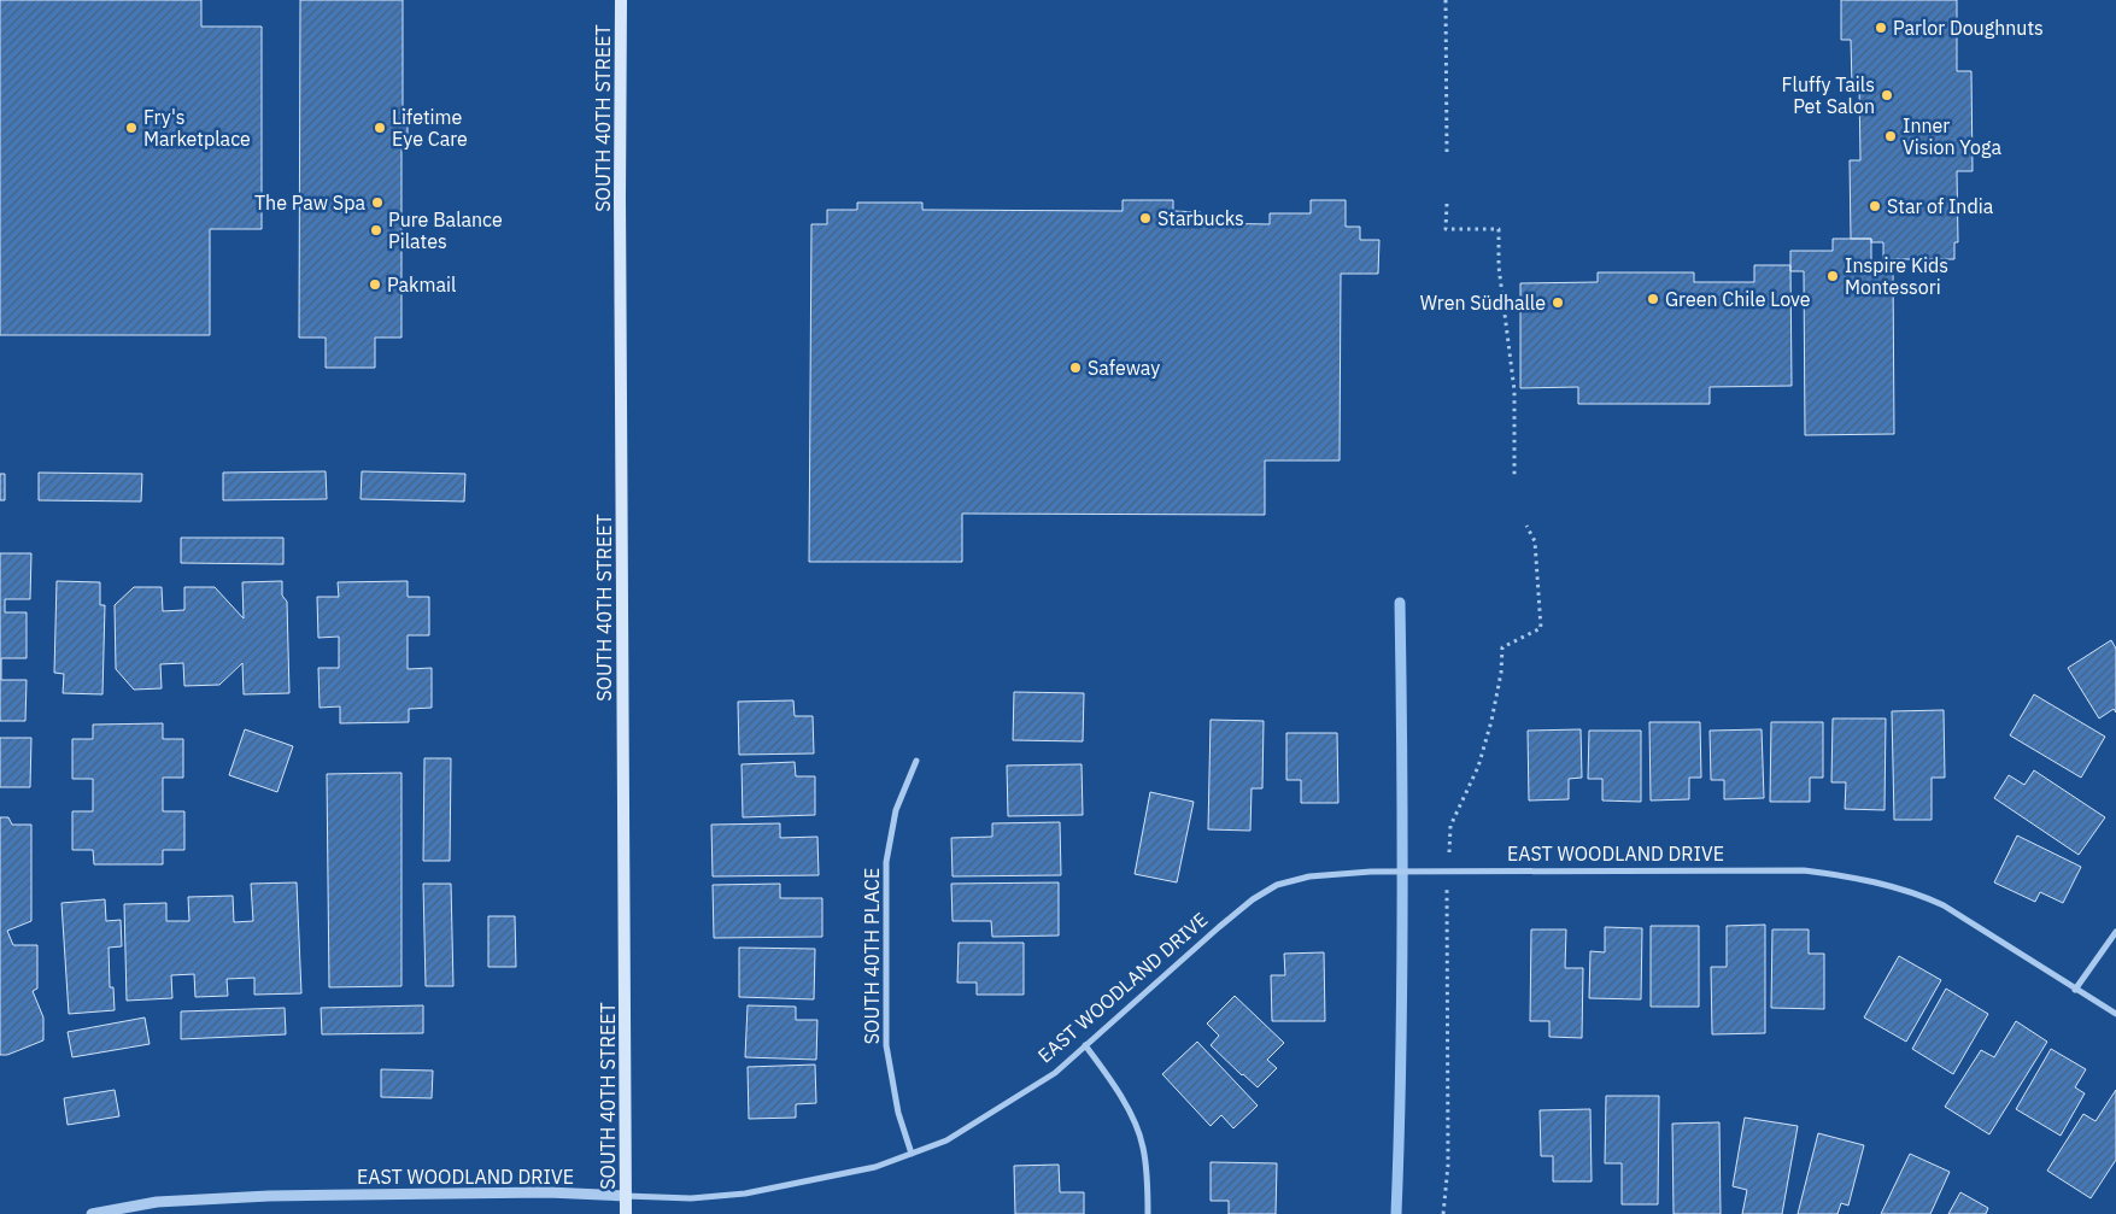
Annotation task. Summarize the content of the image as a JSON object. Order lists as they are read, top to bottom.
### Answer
{
  "streets": {
    "main road": ["SOUTH 40TH STREET"],
    "street": ["EAST WOODLAND DRIVE", "SOUTH 40TH PLACE"]
  },
  "crossings": [
    ["SOUTH 40TH STREET", "EAST WOODLAND DRIVE"],
    ["EAST WOODLAND DRIVE", "SOUTH 40TH PLACE"]
  ],
  "places": [
    "Parlor Doughnuts",
    "Fluffy Tails Pet Salon",
    "Fry's Marketplace",
    "Lifetime Eye Care",
    "Inner Vision Yoga",
    "The Paw Spa",
    "Star of India",
    "Starbucks",
    "Pure Balance Pilates",
    "Inspire Kids Montessori",
    "Pakmail",
    "Green Chile Love",
    "Wren Südhalle",
    "Safeway"
  ]
}
